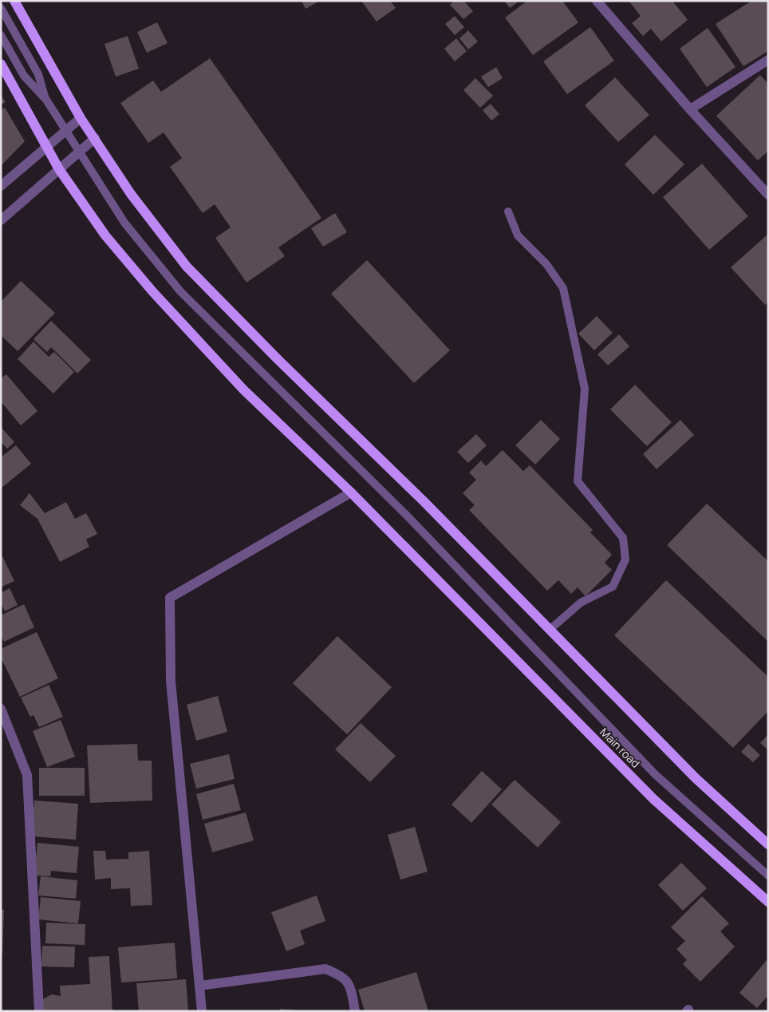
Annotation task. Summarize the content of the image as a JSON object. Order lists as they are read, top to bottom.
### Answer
{
  "streets": {
    "main road": ["Main road"]
  }
}
